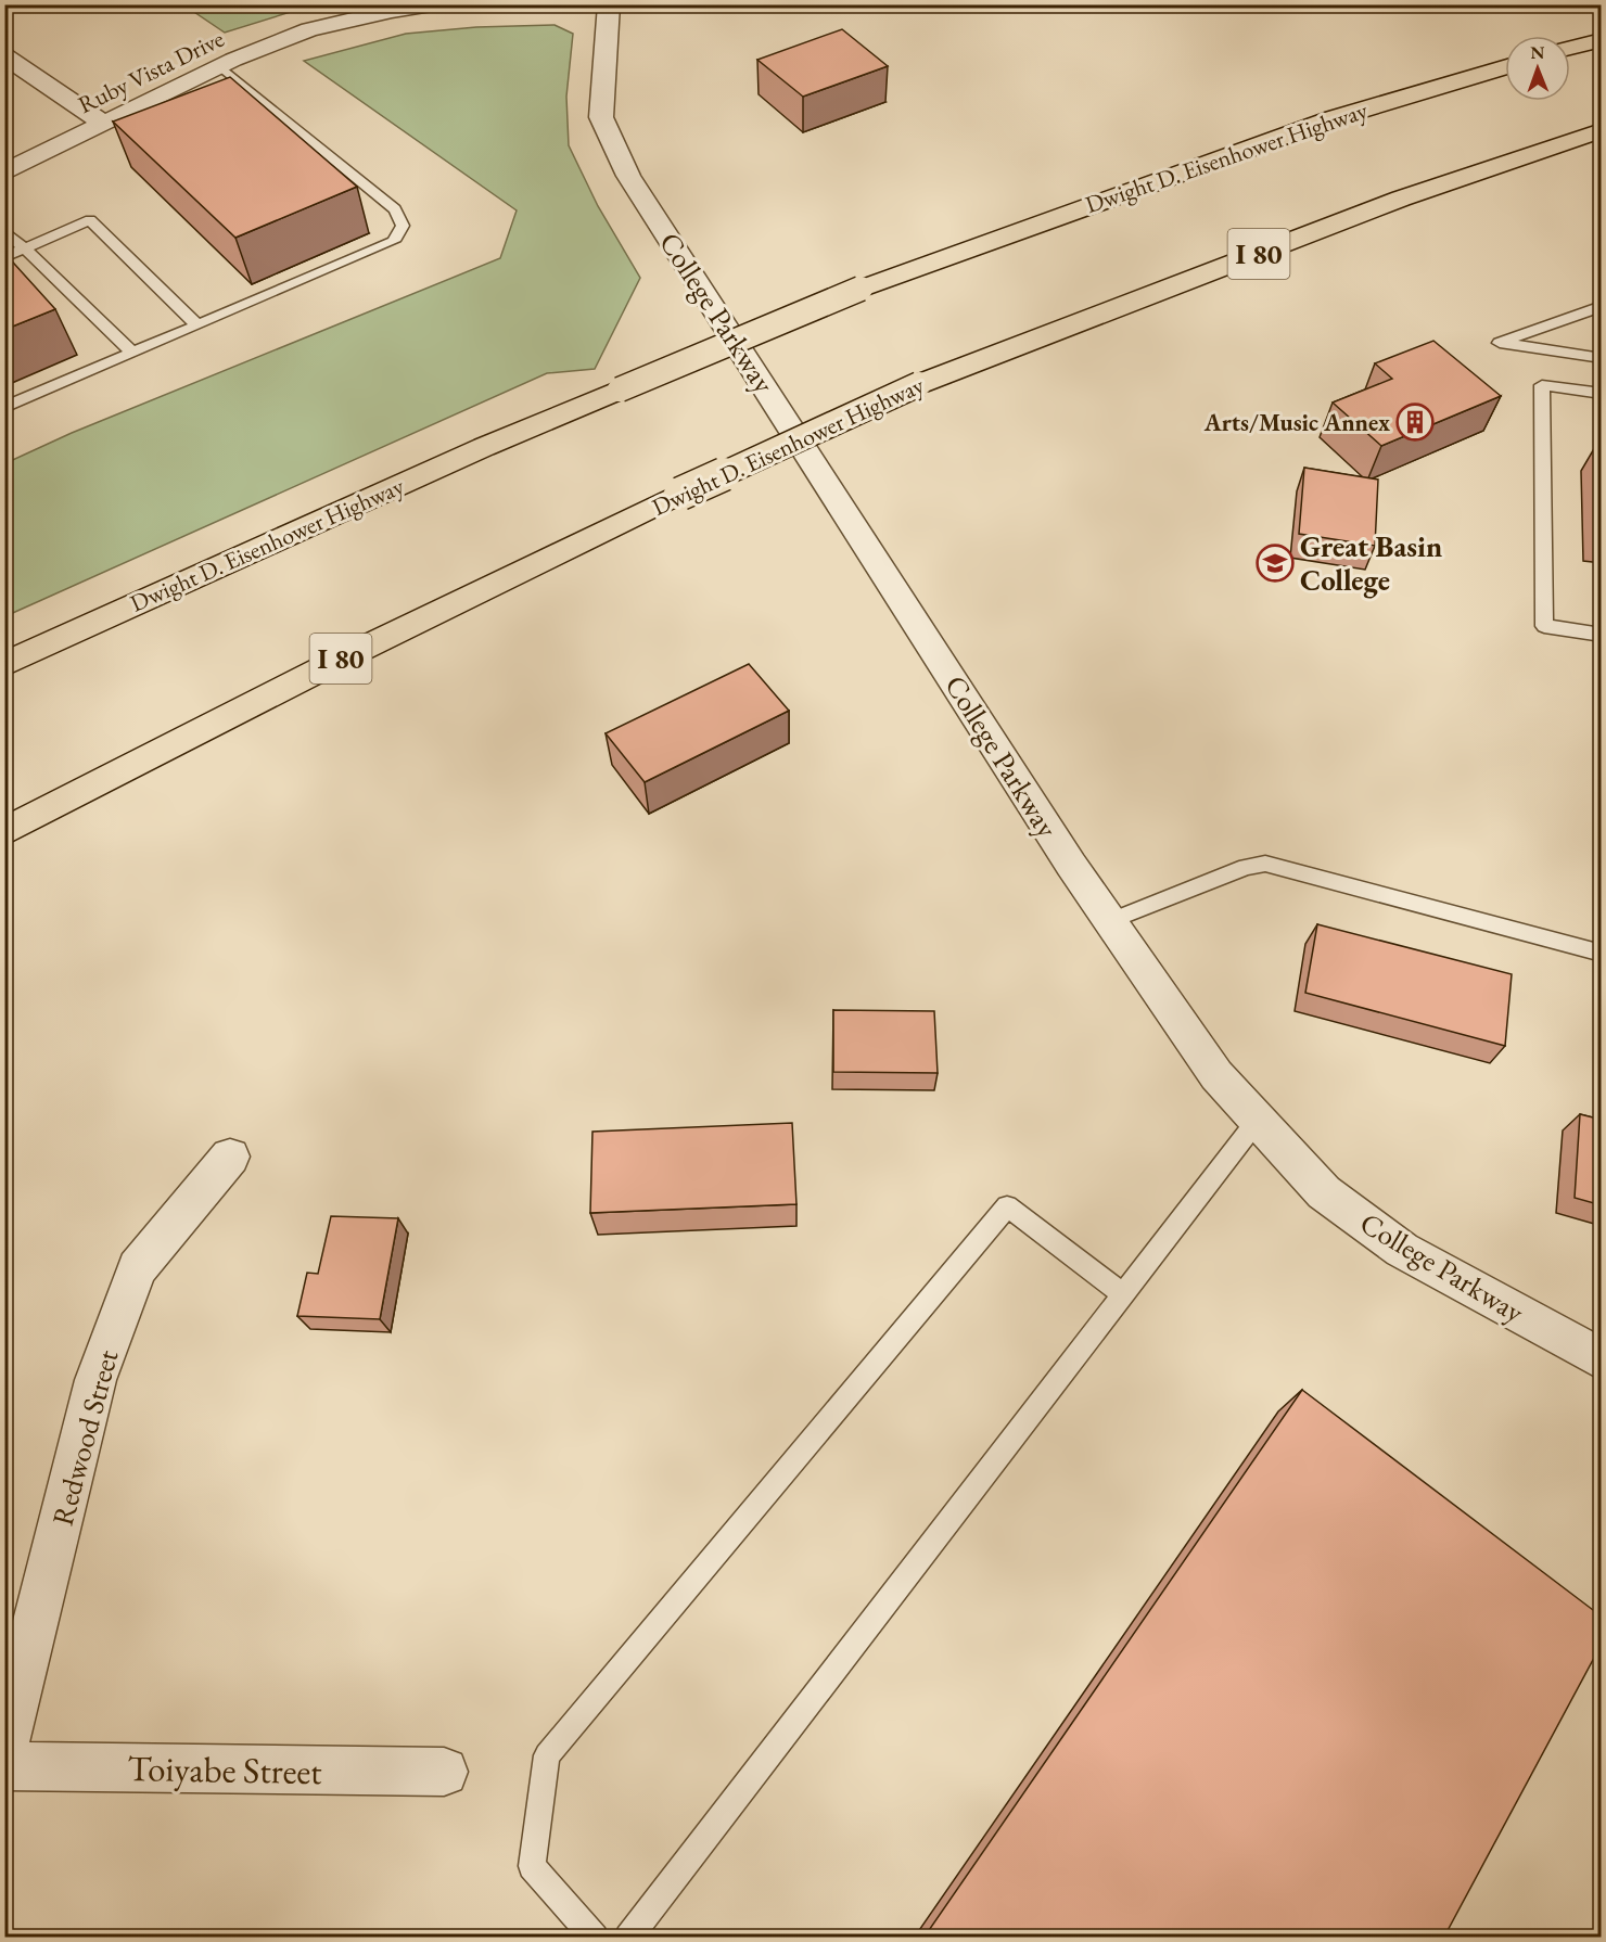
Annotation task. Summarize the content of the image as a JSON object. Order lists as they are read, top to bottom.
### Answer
{
  "streets": {
    "highway": ["Dwight D. Eisenhower Highway", "I 80"],
    "street": [
      "Ruby Vista Drive",
      "College Parkway",
      "Redwood Street",
      "Toiyabe Street"
    ]
  },
  "places": {
    "building": ["Arts/Music Annex"],
    "school or university": ["Great Basin College"]
  },
  "north": "top"
}
